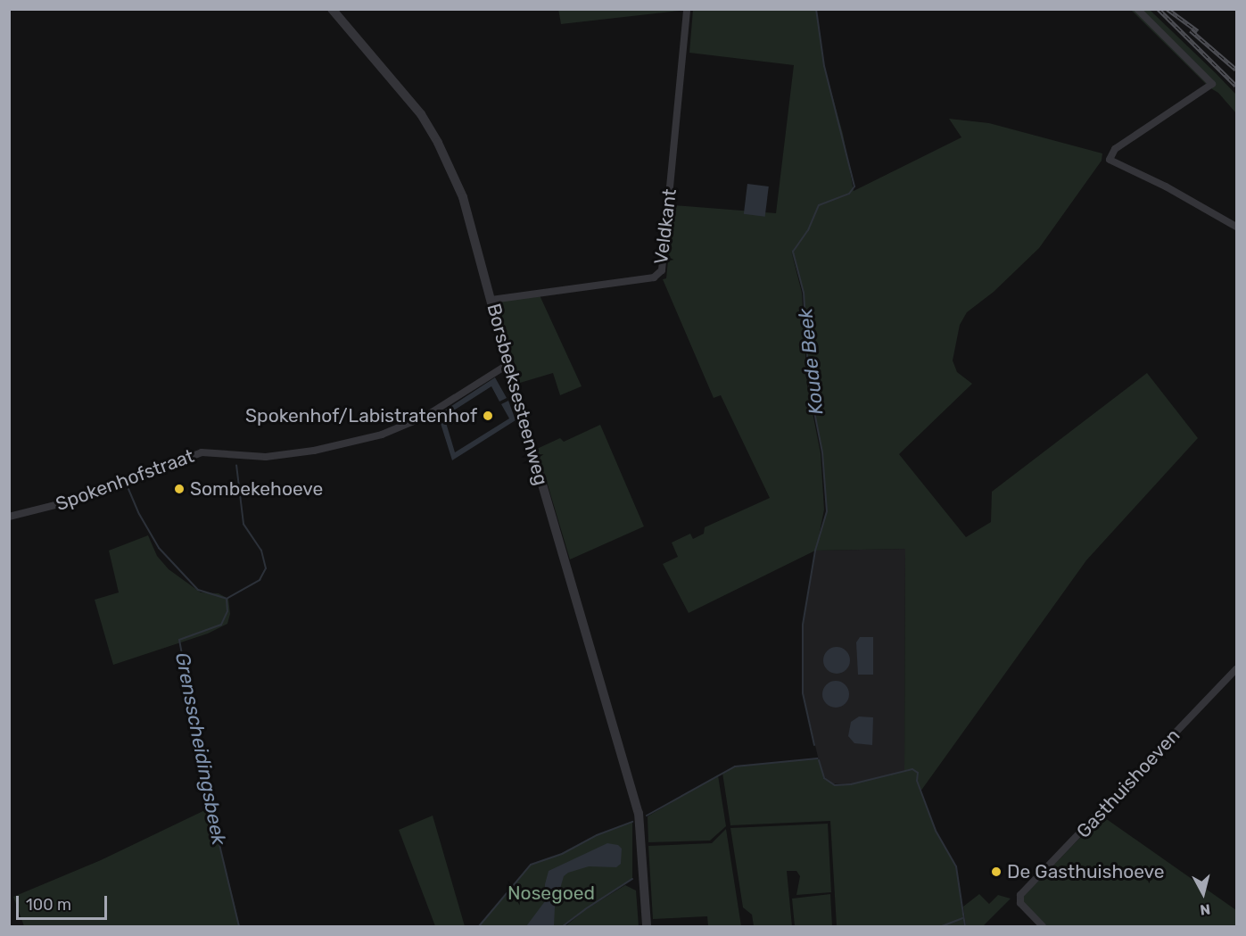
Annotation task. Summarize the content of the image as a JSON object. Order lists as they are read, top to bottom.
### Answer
{
  "streets": {
    "street": [
      "Veldkant",
      "Borsbeeksesteenweg",
      "Spokenhofstraat",
      "Gasthuishoeven"
    ]
  },
  "crossings": [
    ["Veldkant", "Borsbeeksesteenweg"],
    ["Borsbeeksesteenweg", "Spokenhofstraat"]
  ],
  "water": ["Koude Beek", "Grensscheidingsbeek"],
  "parks": ["Nosegoed"],
  "places": ["Spokenhof/Labistratenhof", "Sombekehoeve", "De Gasthuishoeve"],
  "scale_bar": "100 m",
  "north": "bottom"
}
